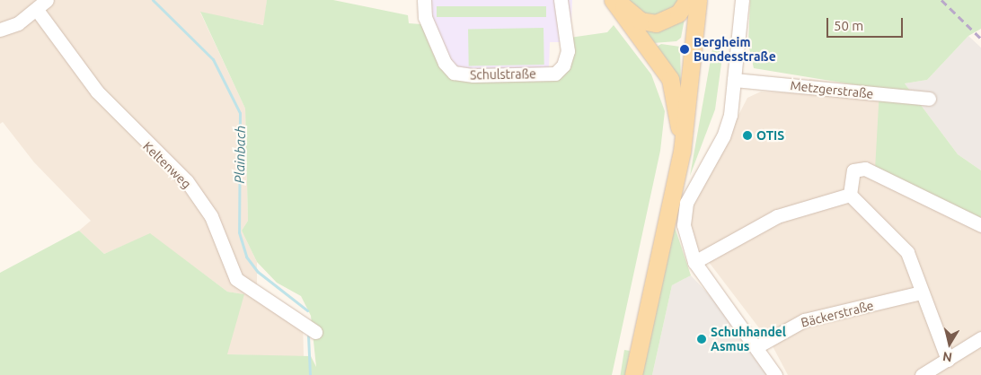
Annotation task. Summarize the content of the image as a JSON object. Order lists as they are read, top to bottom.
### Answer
{
  "streets": {
    "street": [
      "Schulstraße",
      "Metzgerstraße",
      "Keltenweg",
      "Bäckerstraße"
    ]
  },
  "water": ["Plainbach"],
  "places": ["Bergheim Bundesstraße", "OTIS", "Schuhhandel Asmus"],
  "scale_bar": "50 m",
  "north": "bottom"
}
